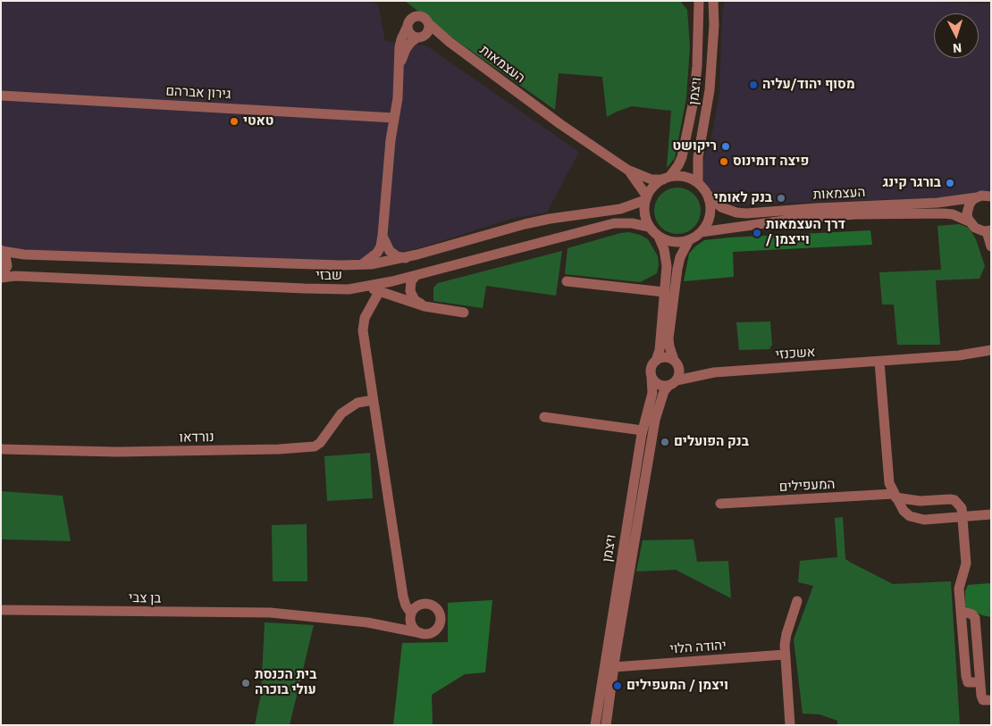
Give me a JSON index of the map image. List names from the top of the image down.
{
  "streets": {
    "street": [
      "העצמאות",
      "ויצמן",
      "גירון אברהם",
      "שבזי",
      "אשכנזי",
      "נורדאו",
      "המעפילים",
      "בן צבי",
      "יהודה הלוי"
    ]
  },
  "crossings": [
    ["העצמאות", "ויצמן"],
    ["העצמאות", "שבזי"],
    ["ויצמן", "שבזי"],
    ["ויצמן", "אשכנזי"],
    ["ויצמן", "יהודה הלוי"],
    ["גירון אברהם", "שבזי"]
  ],
  "places": [
    "מסוף יהוד/עליה",
    "טאטי",
    "ריקושט",
    "פיצה דומינוס",
    "בורגר קינג",
    "בנק לאומי",
    "דרך העצמאות / וייצמן",
    "בנק הפועלים",
    "בית הכנסת עולי בוכרה",
    "ויצמן / המעפילים"
  ],
  "north": "bottom"
}
